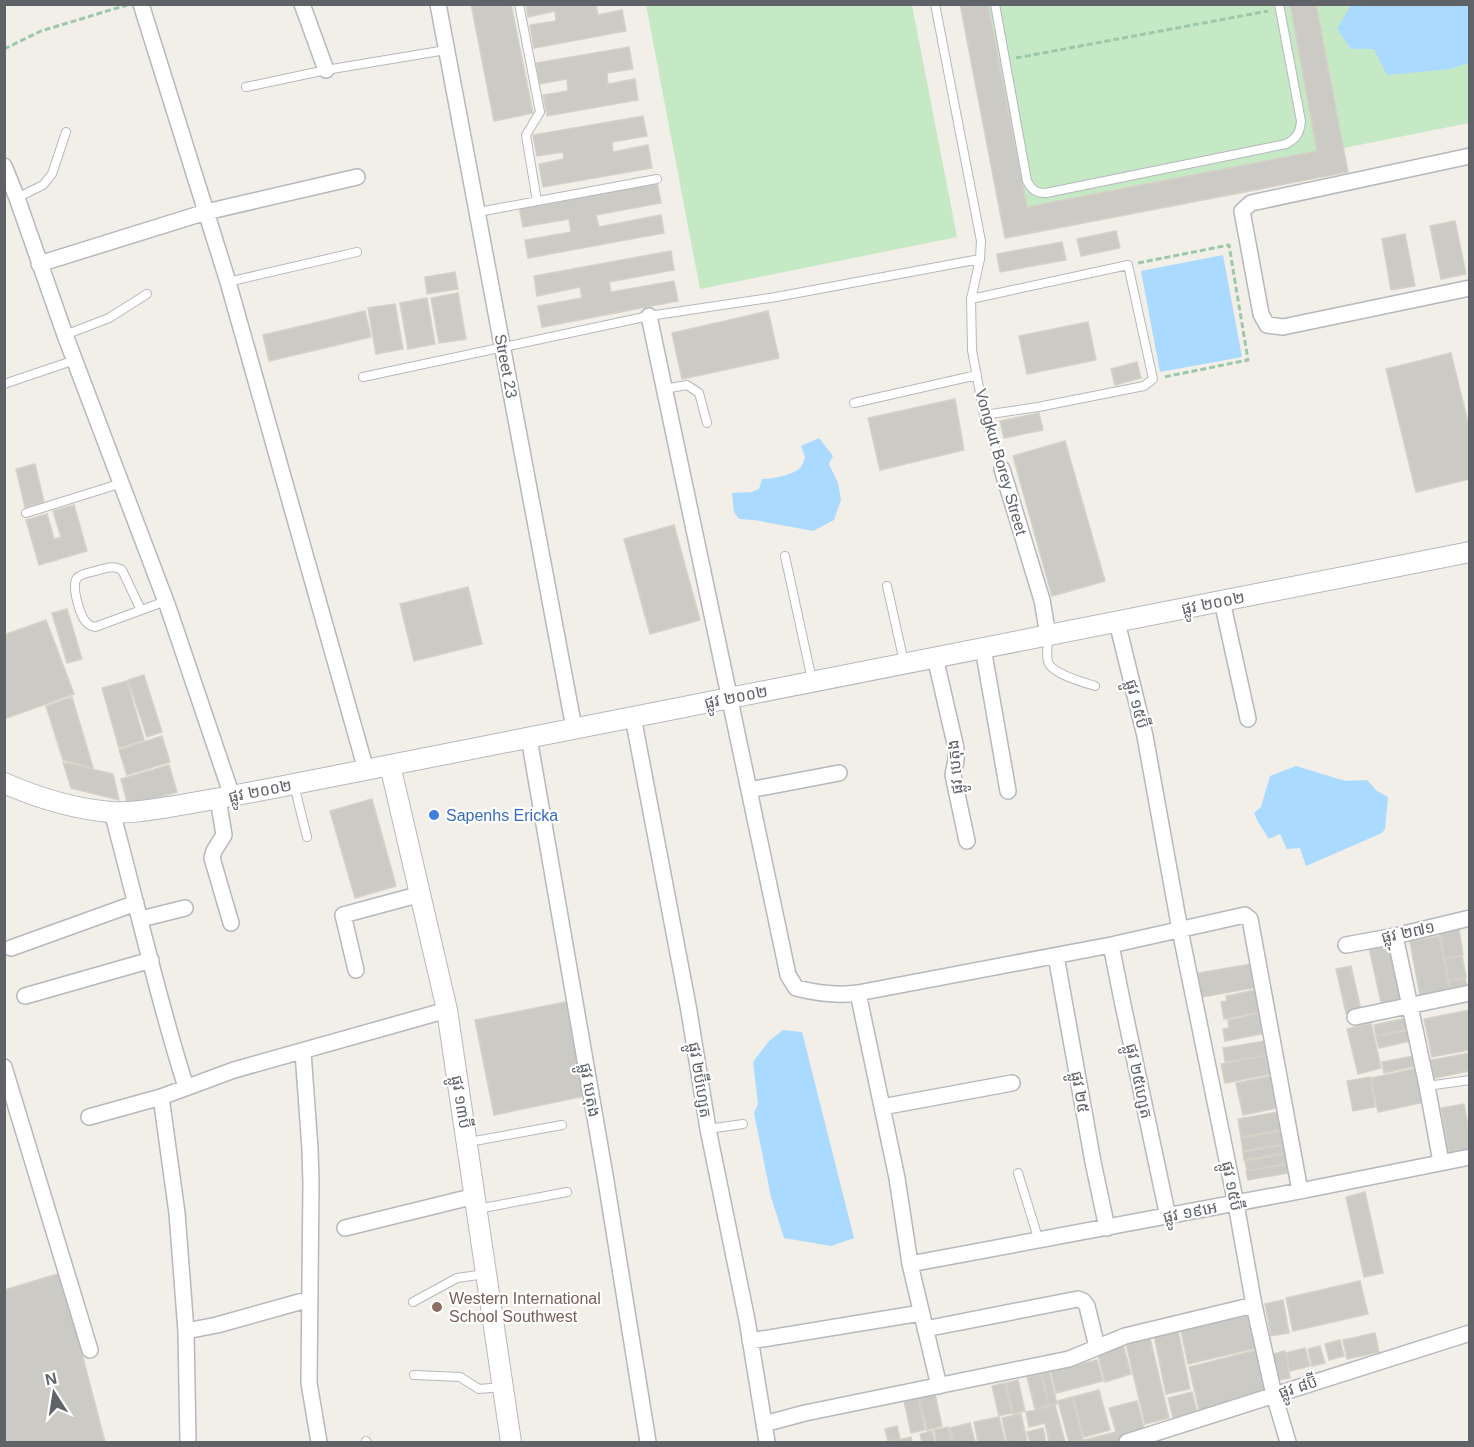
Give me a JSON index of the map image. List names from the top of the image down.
{
  "streets": {
    "street": [
      "Street 23",
      "Vongkut Borey Street",
      "ផ្លូវ ២០០២",
      "ផ្លូវ ១៥ប៊ី",
      "ផ្លូវ បេតុង",
      "ផ្លុវ ២៧១",
      "ផ្លូវ ២ប៊ីហ្សេត",
      "ផ្លូវ ២៥ហ្សេត",
      "ផ្លូវ ២៥",
      "ផ្លូវ ១៣ប៊ី",
      "ផ្លូវ ១៩អេ",
      "ផ្លូវ ៨ប៊ី"
    ]
  },
  "crossings": [
    ["Street 23", "ផ្លូវ ២០០២"],
    ["Vongkut Borey Street", "ផ្លូវ ២០០២"],
    ["ផ្លូវ ២០០២", "ផ្លូវ ១៥ប៊ី"],
    ["ផ្លូវ ២០០២", "ផ្លូវ បេតុង"],
    ["ផ្លូវ ២០០២", "ផ្លូវ ២ប៊ីហ្សេត"],
    ["ផ្លូវ ២០០២", "ផ្លូវ ១៣ប៊ី"],
    ["ផ្លូវ ១៥ប៊ី", "ផ្លូវ ១៩អេ"],
    ["ផ្លូវ ១៥ប៊ី", "ផ្លូវ ៨ប៊ី"],
    ["ផ្លូវ ២៥ហ្សេត", "ផ្លូវ ១៩អេ"],
    ["ផ្លូវ ២៥", "ផ្លូវ ១៩អេ"]
  ],
  "places": ["Sapenhs Ericka", "Western International School Southwest"],
  "north": "top"
}
